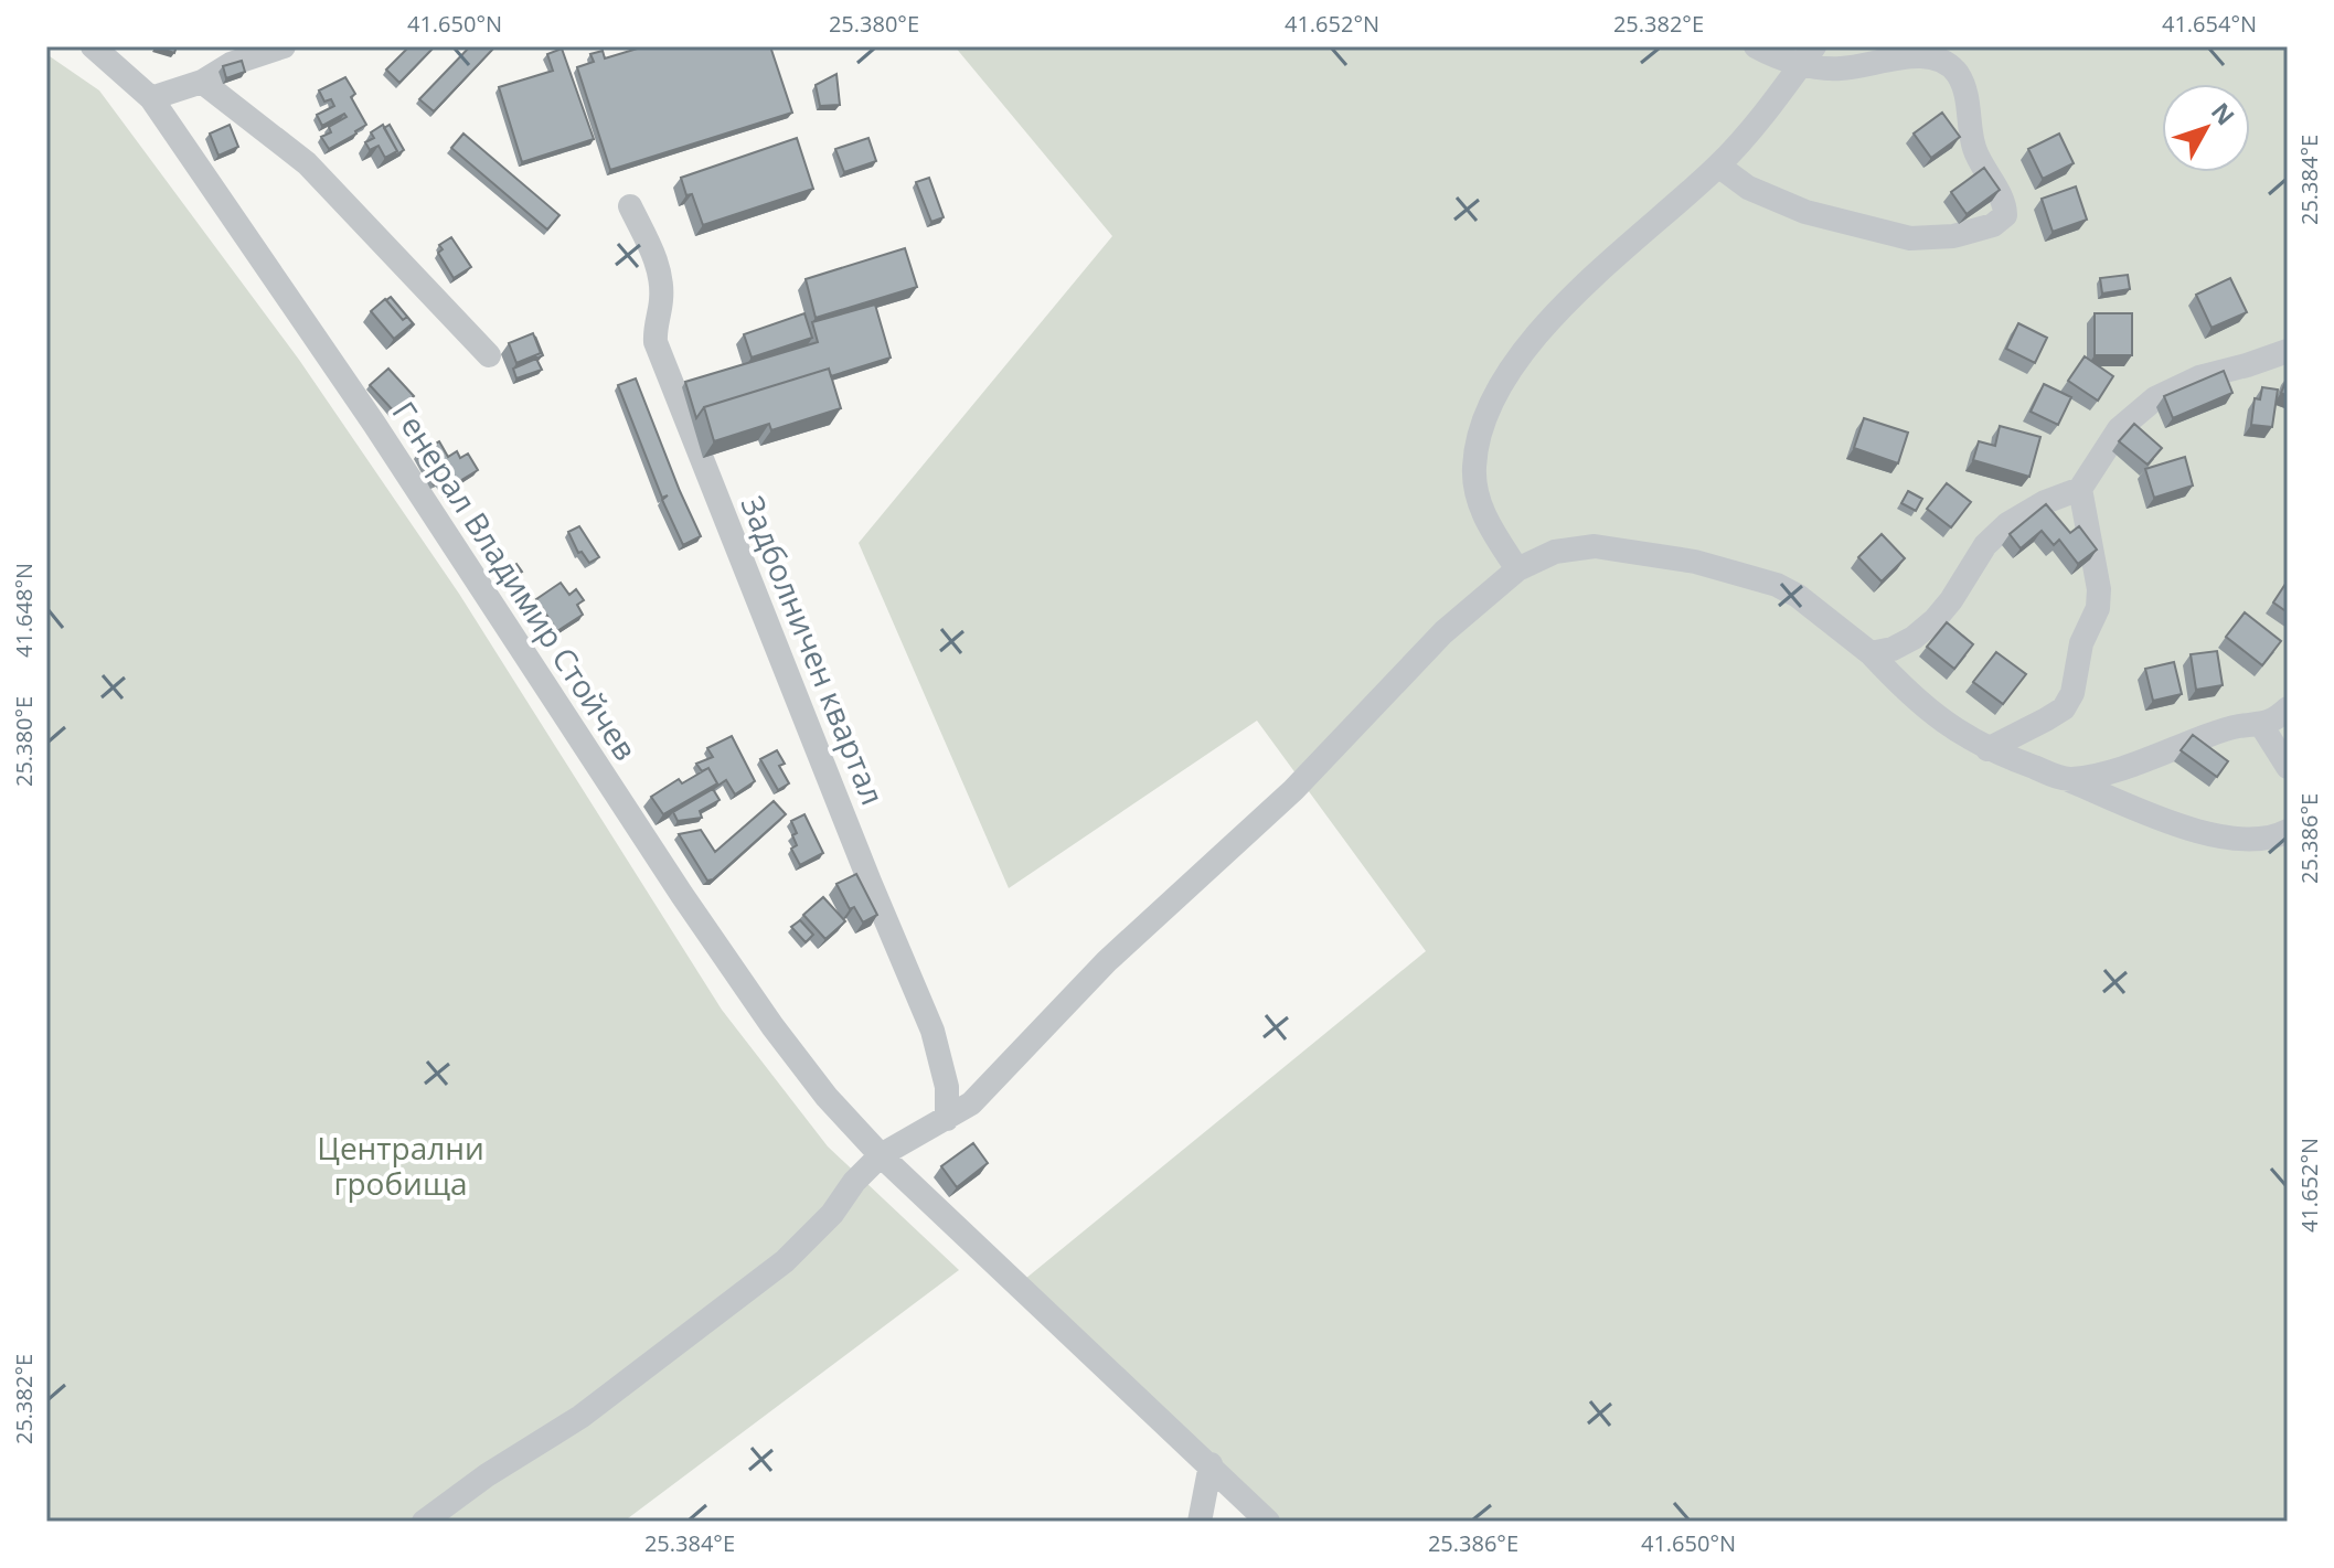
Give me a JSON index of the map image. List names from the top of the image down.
{
  "streets": {
    "street": ["Генерал Владимир Стойчев", "Задболничен квартал"]
  },
  "parks": ["Централни гробища"],
  "north": "top right",
  "coordinates": [
    "41.650°N",
    "25.380°E",
    "41.652°N",
    "25.382°E",
    "41.654°N",
    "25.384°E",
    "41.648°N",
    "25.386°E"
  ]
}
